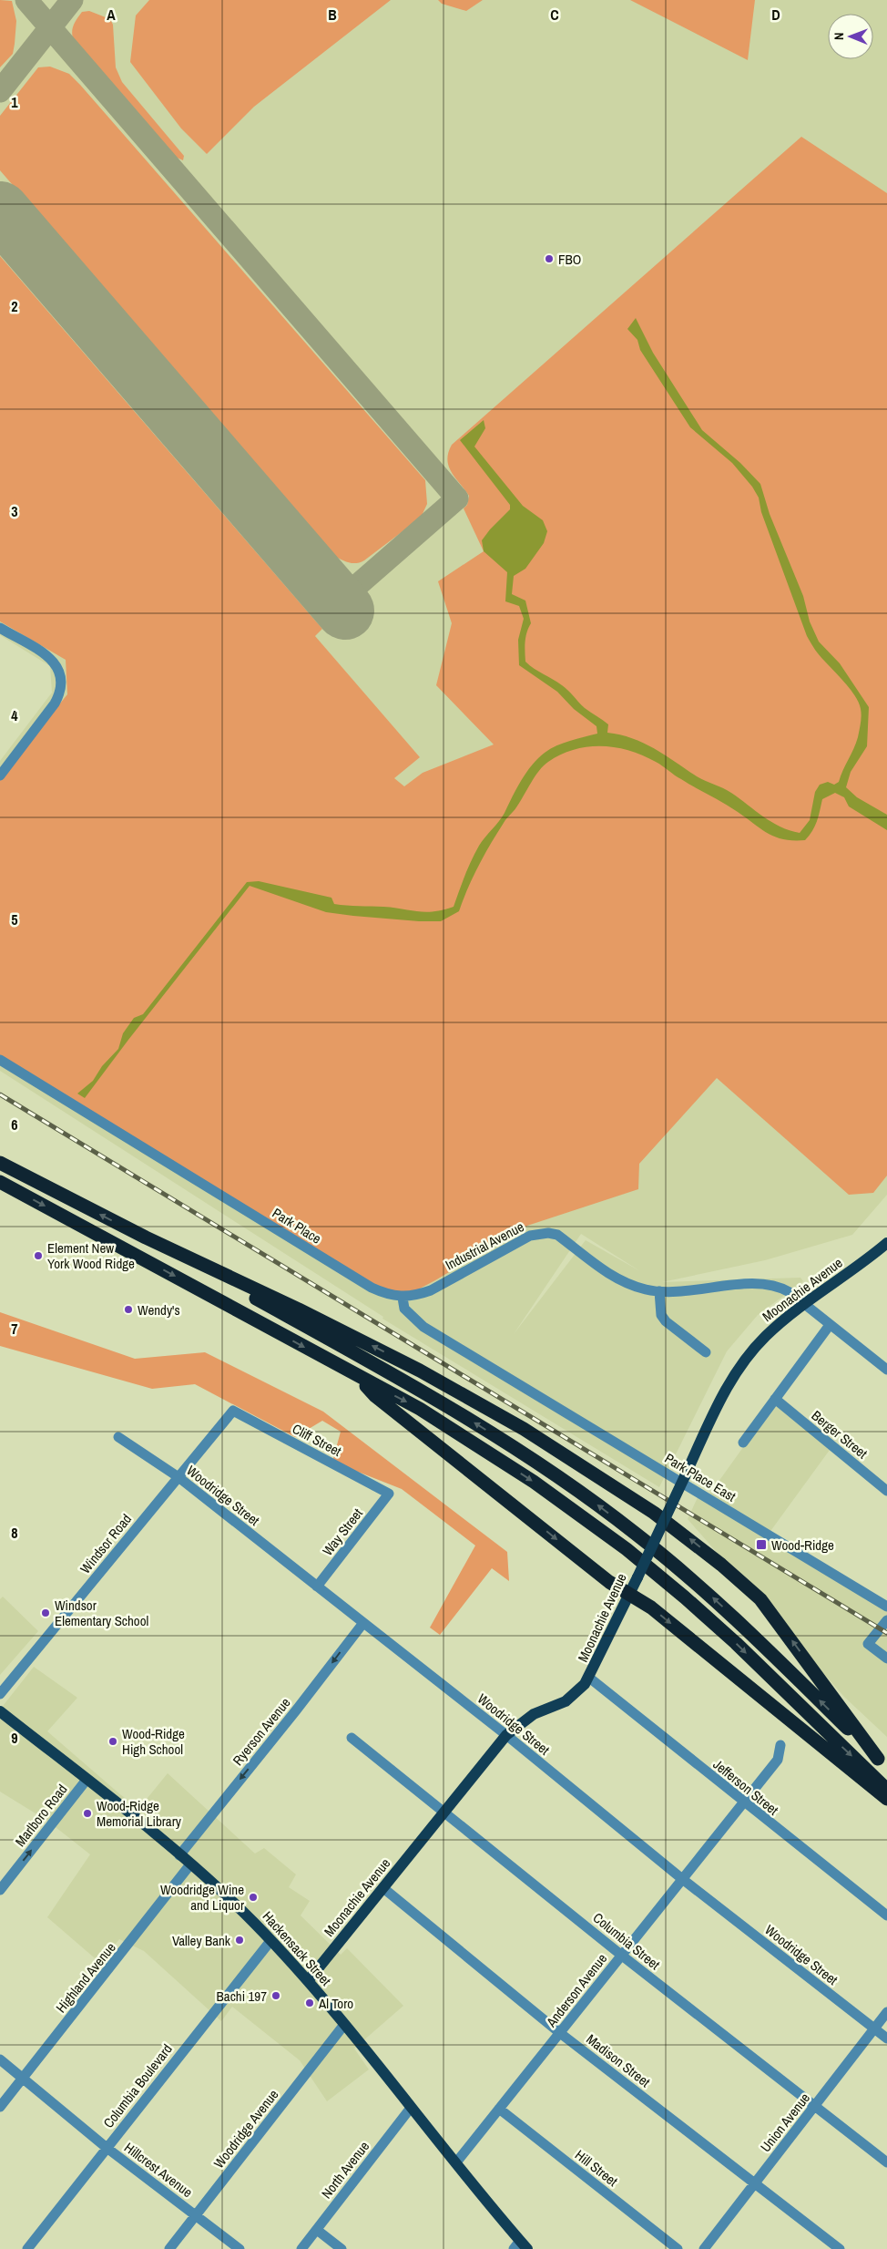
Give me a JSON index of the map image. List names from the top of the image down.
{
  "streets": {
    "main road": ["Moonachie Avenue", "Hackensack Street"],
    "street": [
      "Park Place",
      "Industrial Avenue",
      "Berger Street",
      "Cliff Street",
      "Park Place East",
      "Woodridge Street",
      "Way Street",
      "Windsor Road",
      "Ryerson Avenue",
      "Jefferson Street",
      "Marlboro Road",
      "Columbia Street",
      "Highland Avenue",
      "Anderson Avenue",
      "Madison Street",
      "Columbia Boulevard",
      "Union Avenue",
      "Woodridge Avenue",
      "Hill Street",
      "Hillcrest Avenue",
      "North Avenue"
    ]
  },
  "crossings": [
    ["Park Place", "Industrial Avenue"],
    ["Park Place", "Park Place East"],
    ["Industrial Avenue", "Moonachie Avenue"],
    ["Industrial Avenue", "Park Place East"],
    ["Moonachie Avenue", "Woodridge Street"],
    ["Moonachie Avenue", "Jefferson Street"],
    ["Moonachie Avenue", "Columbia Street"],
    ["Moonachie Avenue", "Hackensack Street"],
    ["Moonachie Avenue", "Madison Street"],
    ["Cliff Street", "Way Street"],
    ["Cliff Street", "Windsor Road"],
    ["Woodridge Street", "Way Street"],
    ["Woodridge Street", "Windsor Road"],
    ["Woodridge Street", "Ryerson Avenue"],
    ["Woodridge Street", "Anderson Avenue"],
    ["Woodridge Street", "Union Avenue"],
    ["Ryerson Avenue", "Hackensack Street"],
    ["Jefferson Street", "Anderson Avenue"],
    ["Marlboro Road", "Hackensack Street"],
    ["Columbia Street", "Anderson Avenue"],
    ["Columbia Street", "Union Avenue"],
    ["Hackensack Street", "Highland Avenue"],
    ["Hackensack Street", "Anderson Avenue"],
    ["Hackensack Street", "Columbia Boulevard"],
    ["Hackensack Street", "Woodridge Avenue"],
    ["Hackensack Street", "North Avenue"],
    ["Highland Avenue", "Hillcrest Avenue"],
    ["Anderson Avenue", "Madison Street"],
    ["Anderson Avenue", "Hill Street"],
    ["Madison Street", "Union Avenue"],
    ["Columbia Boulevard", "Hillcrest Avenue"],
    ["Woodridge Avenue", "Hillcrest Avenue"]
  ],
  "one_way": ["Ryerson Avenue", "Marlboro Road"],
  "places": {
    "other": [
      "FBO",
      "Element New York Wood Ridge",
      "Wendy's",
      "Windsor Elementary School",
      "Wood-Ridge High School",
      "Wood-Ridge Memorial Library",
      "Woodridge Wine and Liquor",
      "Valley Bank",
      "Bachi 197",
      "Al Toro"
    ],
    "transit": ["Wood-Ridge"]
  },
  "north": "left",
  "grid": {
    "columns": [
      "A",
      "B",
      "C",
      "D"
    ],
    "rows": [
      "1",
      "2",
      "3",
      "4",
      "5",
      "6",
      "7",
      "8",
      "9"
    ]
  }
}
